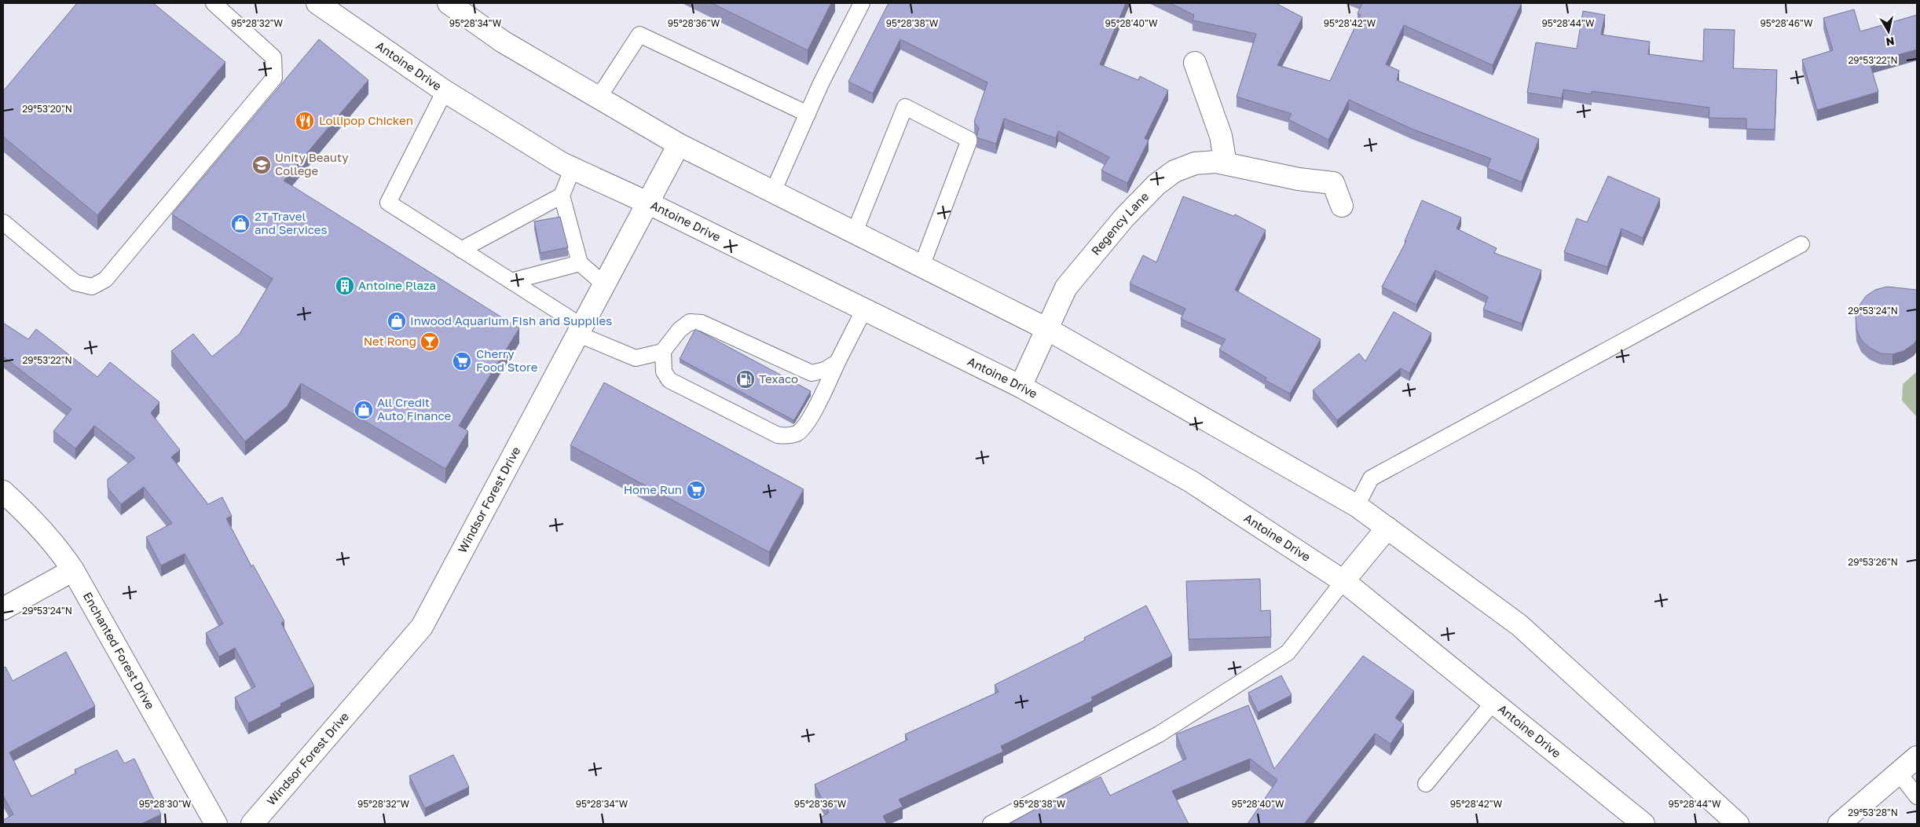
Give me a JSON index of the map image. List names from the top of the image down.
{
  "streets": {
    "main road": [
      "Antoine Drive",
      "Regency Lane",
      "Windsor Forest Drive",
      "Enchanted Forest Drive"
    ]
  },
  "crossings": [
    ["Antoine Drive", "Regency Lane"],
    ["Antoine Drive", "Windsor Forest Drive"]
  ],
  "places": {
    "restaurant": ["Lollipop Chicken"],
    "school or university": ["Unity Beauty College"],
    "shop": ["2T Travel and Services", "Inwood Aquarium FIsh and Supplies", "All Credit Auto Finance"],
    "building": ["Antoine Plaza"],
    "bar": ["Net Rong"],
    "supermarket": ["Cherry Food Store", "Home Run"],
    "fuel station": ["Texaco"]
  },
  "north": "bottom",
  "coordinates": [
    "95°28'32\"W",
    "95°28'34\"W",
    "95°28'36\"W",
    "95°28'38\"W",
    "95°28'40\"W",
    "95°28'42\"W",
    "95°28'44\"W",
    "95°28'46\"W",
    "29°53'22\"N",
    "29°53'20\"N",
    "29°53'24\"N",
    "29°53'26\"N",
    "95°28'30\"W",
    "29°53'28\"N"
  ]
}
